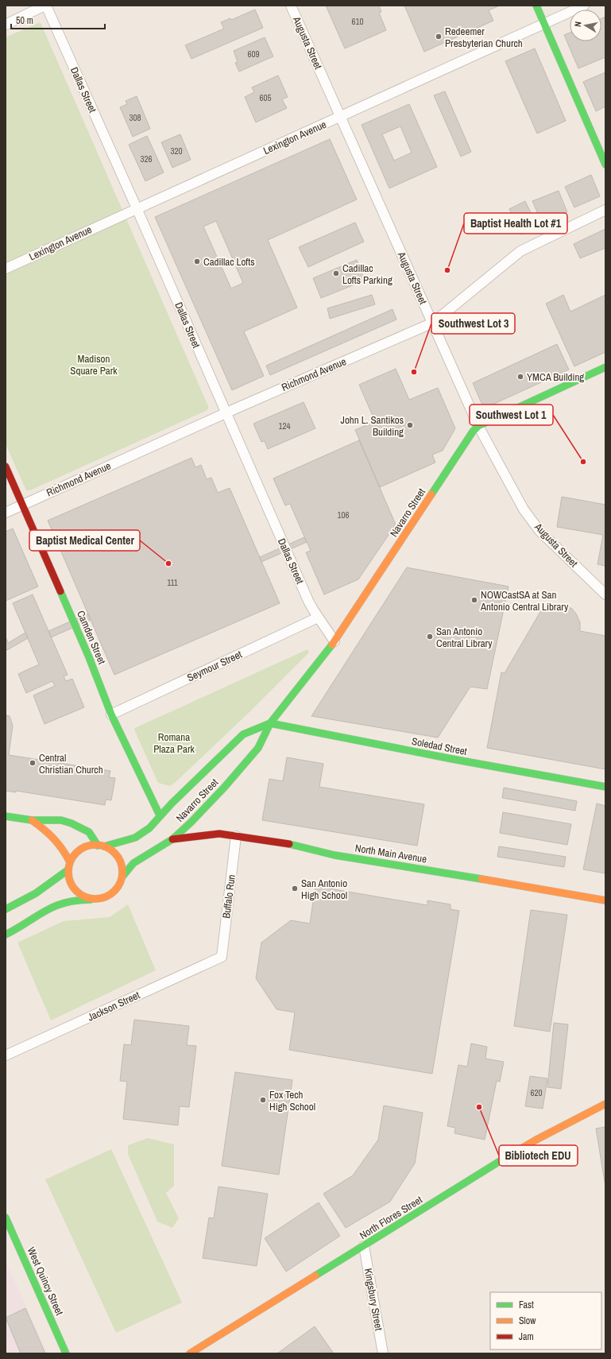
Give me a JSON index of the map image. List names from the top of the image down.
{
  "streets": {
    "main road": [
      "Navarro Street",
      "Camden Street",
      "Soledad Street",
      "North Main Avenue",
      "North Flores Street",
      "West Quincy Street"
    ],
    "street": [
      "Augusta Street",
      "Dallas Street",
      "Lexington Avenue",
      "Richmond Avenue",
      "Seymour Street",
      "Buffalo Run",
      "Jackson Street",
      "Kingsbury Street"
    ]
  },
  "crossings": [
    ["Augusta Street", "Lexington Avenue"],
    ["Augusta Street", "Richmond Avenue"],
    ["Augusta Street", "Navarro Street"],
    ["Dallas Street", "Lexington Avenue"],
    ["Dallas Street", "Richmond Avenue"],
    ["Dallas Street", "Navarro Street"],
    ["Dallas Street", "Seymour Street"],
    ["Richmond Avenue", "Camden Street"],
    ["Navarro Street", "Camden Street"],
    ["Navarro Street", "Soledad Street"],
    ["Navarro Street", "North Main Avenue"],
    ["Camden Street", "Seymour Street"],
    ["North Main Avenue", "Buffalo Run"],
    ["Buffalo Run", "Jackson Street"],
    ["North Flores Street", "Kingsbury Street"]
  ],
  "parks": ["Madison Square Park", "Romana Plaza Park"],
  "places": [
    "Redeemer Presbyterian Church",
    "Cadillac Lofts",
    "Baptist Health Lot #1",
    "Cadillac Lofts Parking",
    "Southwest Lot 3",
    "YMCA Building",
    "John L. Santikos Building",
    "Southwest Lot 1",
    "Baptist Medical Center",
    "NOWCastSA at San Antonio Central Library",
    "San Antonio Central Library",
    "Central Christian Church",
    "San Antonio High School",
    "Fox Tech High School",
    "Bibliotech EDU"
  ],
  "house_numbers": [
    "610",
    "609",
    "605",
    "308",
    "320",
    "326",
    "124",
    "106",
    "111",
    "620"
  ],
  "legend": ["Fast", "Slow", "Jam"],
  "scale_bar": "50 m",
  "north": "left"
}
